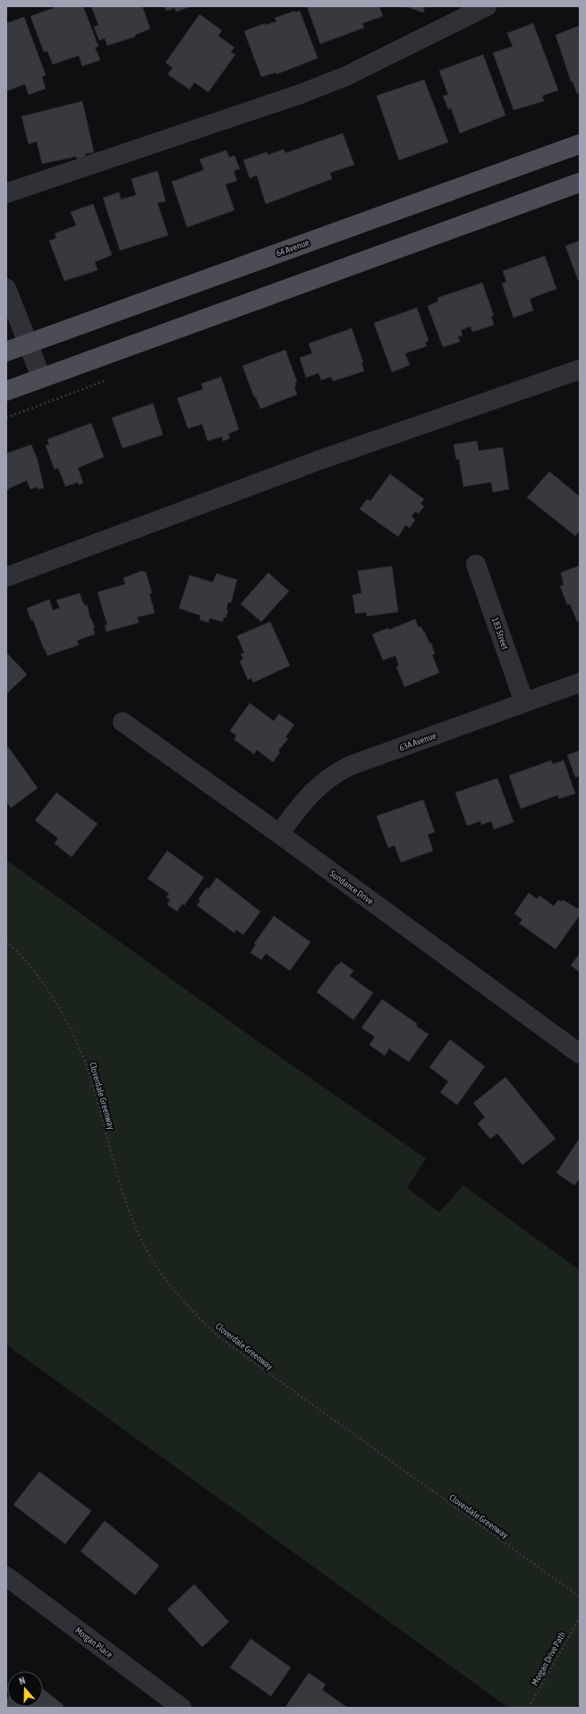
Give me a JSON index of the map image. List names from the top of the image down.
{
  "streets": {
    "main road": ["64 Avenue"],
    "street": [
      "183 Street",
      "63A Avenue",
      "Sundance Drive",
      "Morgan Place"
    ],
    "path": ["Cloverdale Greenway", "Morgan Drive Path"]
  },
  "crossings": [
    ["183 Street", "63A Avenue"],
    ["63A Avenue", "Sundance Drive"]
  ],
  "north": "top"
}
